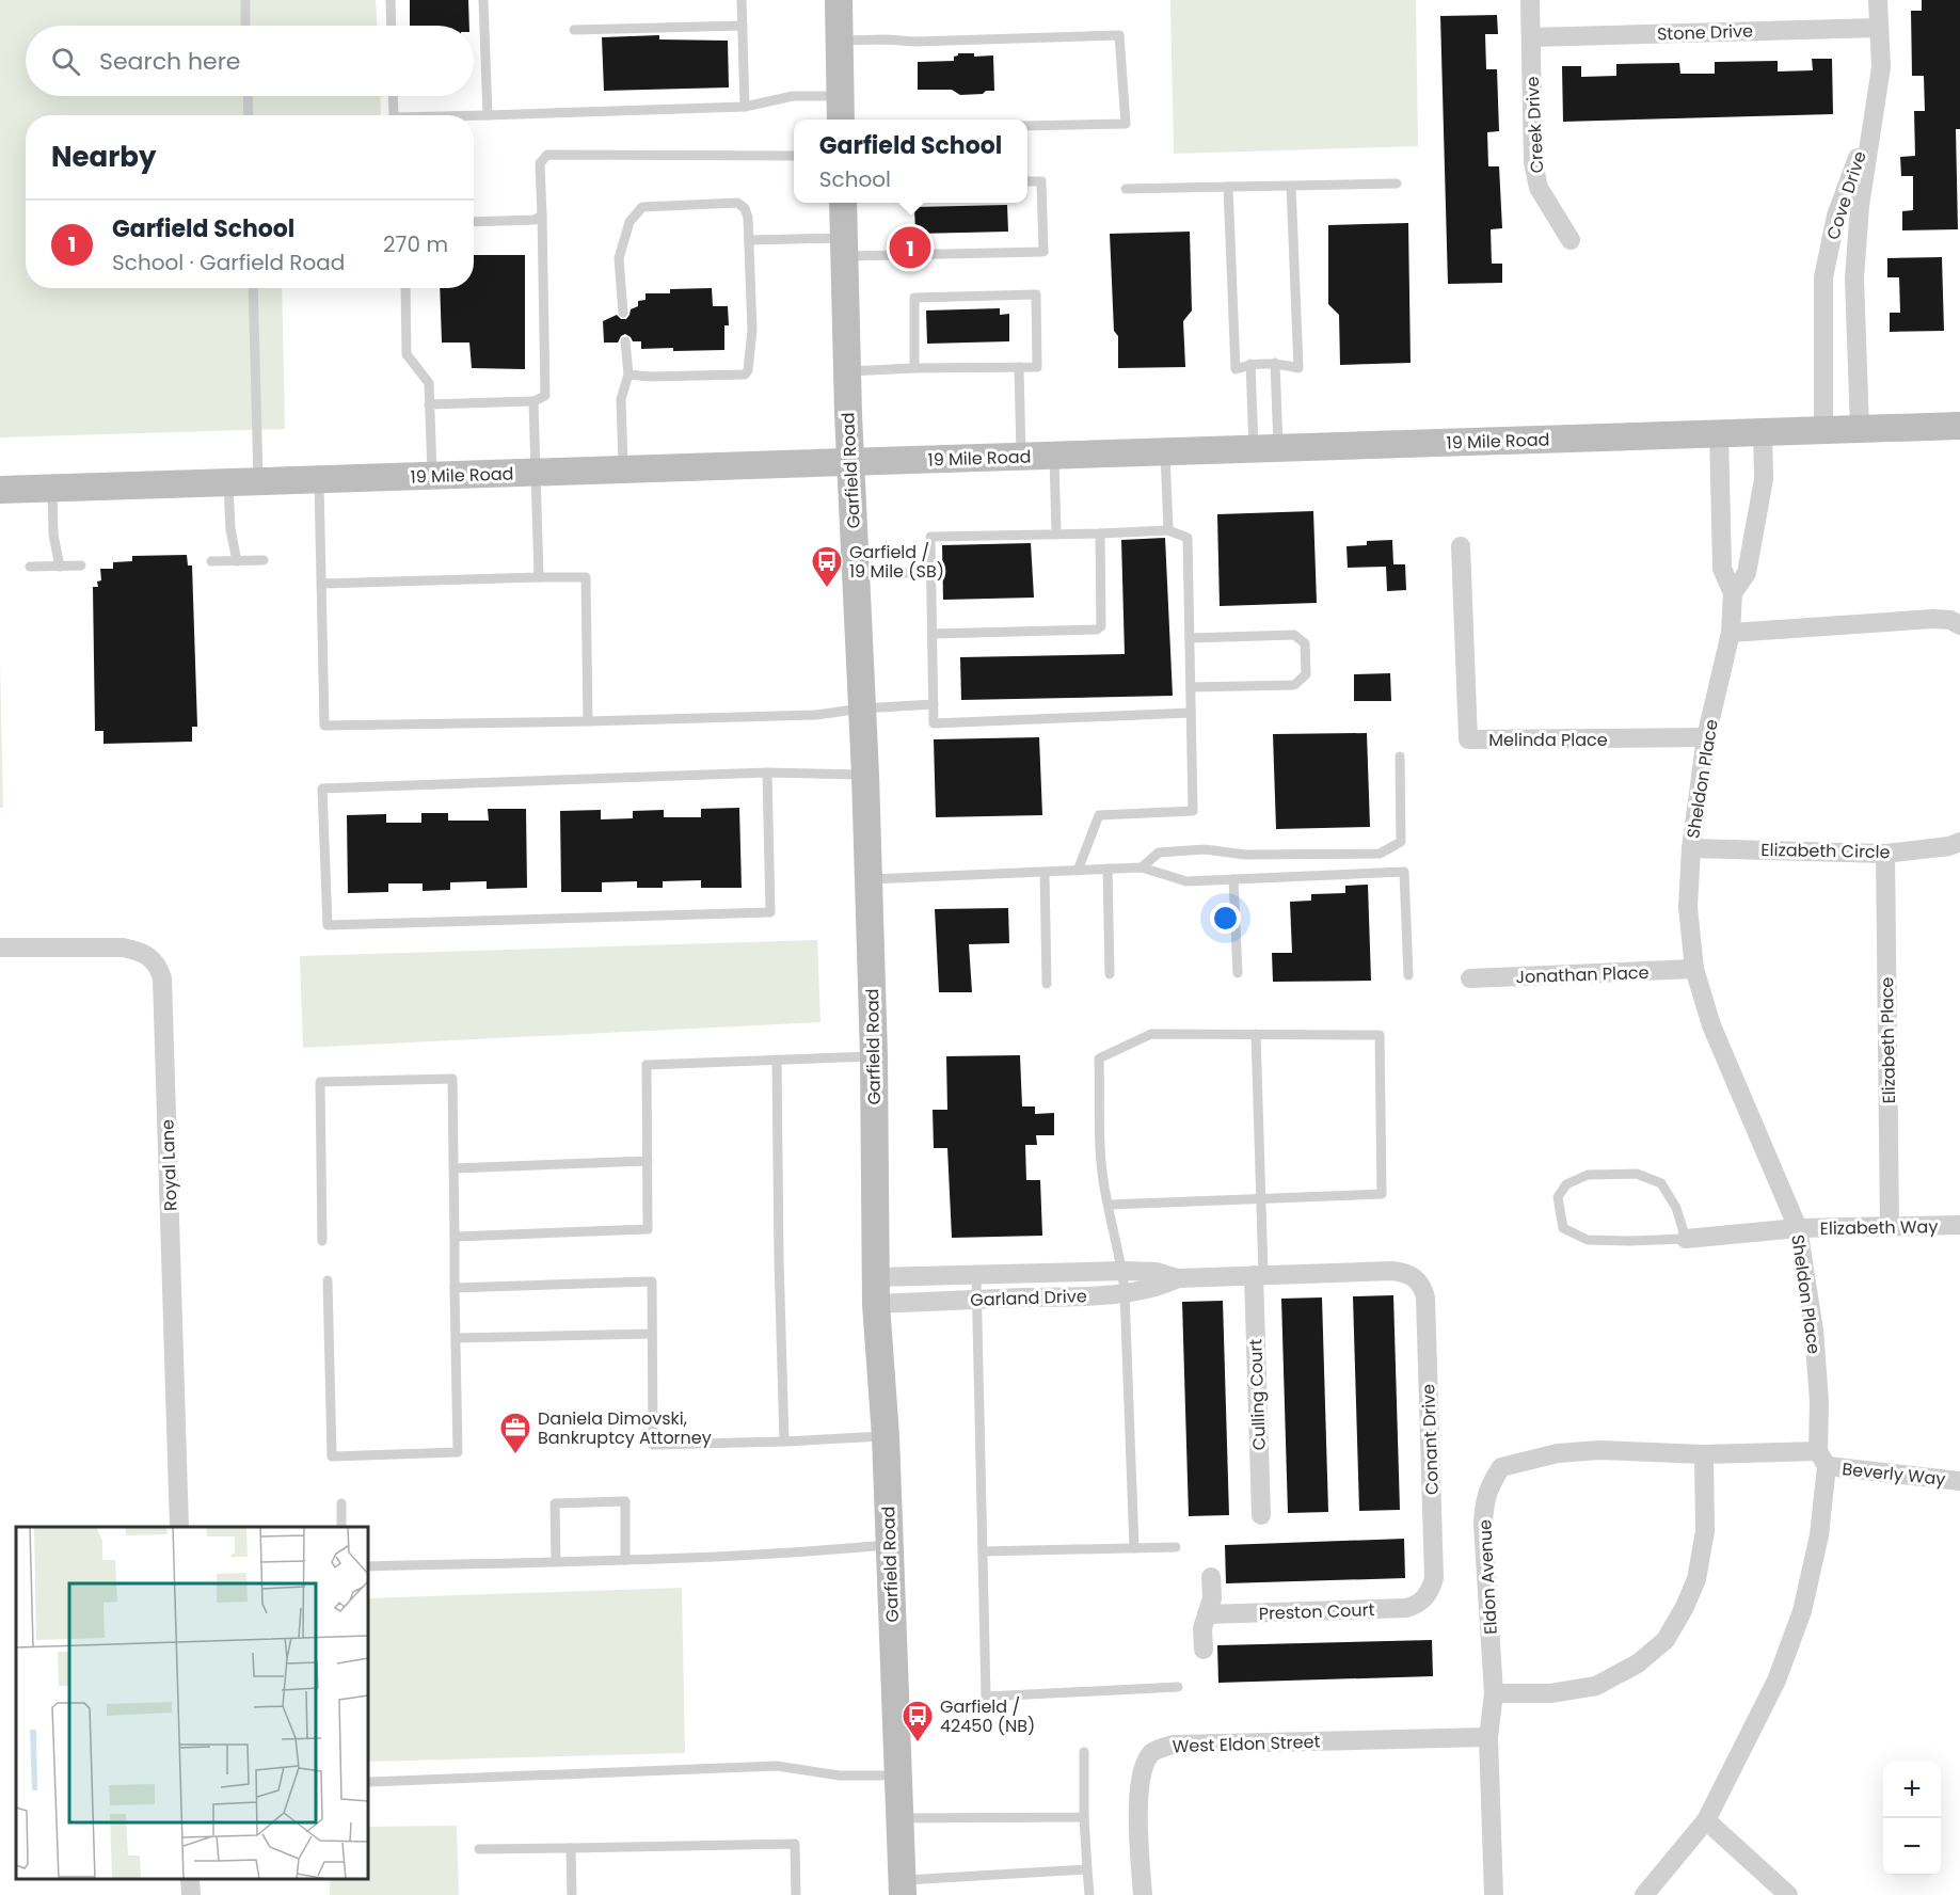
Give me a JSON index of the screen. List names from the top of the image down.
{
  "streets": {
    "street": [
      "Stone Drive",
      "Creek Drive",
      "Cove Drive",
      "19 Mile Road",
      "Garfield Road",
      "Melinda Place",
      "Sheldon Place",
      "Elizabeth Circle",
      "Jonathan Place",
      "Elizabeth Place",
      "Royal Lane",
      "Elizabeth Way",
      "Garland Drive",
      "Culling Court",
      "Conant Drive",
      "Beverly Way",
      "Eldon Avenue",
      "Preston Court",
      "West Eldon Street"
    ]
  },
  "crossings": [
    ["Stone Drive", "Creek Drive"],
    ["Stone Drive", "Cove Drive"],
    ["Cove Drive", "19 Mile Road"],
    ["19 Mile Road", "Garfield Road"],
    ["19 Mile Road", "Sheldon Place"],
    ["Garfield Road", "Garland Drive"],
    ["Melinda Place", "Sheldon Place"],
    ["Sheldon Place", "Elizabeth Circle"],
    ["Sheldon Place", "Jonathan Place"],
    ["Sheldon Place", "Elizabeth Way"],
    ["Sheldon Place", "Beverly Way"],
    ["Sheldon Place", "Eldon Avenue"],
    ["Elizabeth Circle", "Elizabeth Place"],
    ["Elizabeth Place", "Elizabeth Way"],
    ["Garland Drive", "Culling Court"],
    ["Garland Drive", "Conant Drive"],
    ["Conant Drive", "Preston Court"],
    ["Beverly Way", "Eldon Avenue"],
    ["Eldon Avenue", "West Eldon Street"]
  ],
  "places": {
    "bus stop": ["Garfield / 19 Mile (SB)", "Garfield / 42450 (NB)"],
    "office": ["Daniela Dimovski, Bankruptcy Attorney"]
  },
  "page": {
    "search": "Search here",
    "heading": "Nearby",
    "popup": ["Garfield School", "School"],
    "list": [
      {
        "mark": "1",
        "name": "Garfield School",
        "note": "School · Garfield Road",
        "value": "270 m"
      }
    ],
    "pins": "1",
    "map_buttons": ["+", "−"]
  }
}
